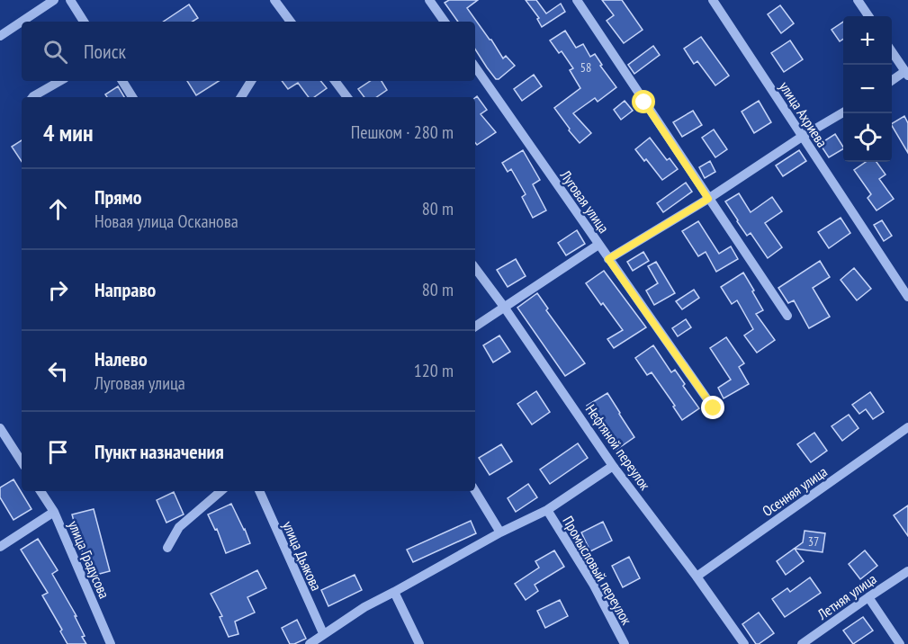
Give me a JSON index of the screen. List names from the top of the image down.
{
  "streets": {
    "street": [
      "улица Ахриева",
      "Луговая улица",
      "Нефтяной переулок",
      "Осенняя улица",
      "улица Дьякова",
      "улица Градусова",
      "Промысловый переулок",
      "Летняя улица"
    ]
  },
  "crossings": [
    ["Нефтяной переулок", "Осенняя улица"]
  ],
  "house_numbers": ["58", "37"],
  "page": {
    "map_buttons": ["+", "−"],
    "search": "Поиск",
    "heading": ["4 мин", "Пешком · 280 m"],
    "list": [
      ["Прямо", "Новая улица Осканова", "80 m"],
      ["Направо", "80 m"],
      ["Налево", "Луговая улица", "120 m"],
      "Пункт назначения"
    ]
  }
}
